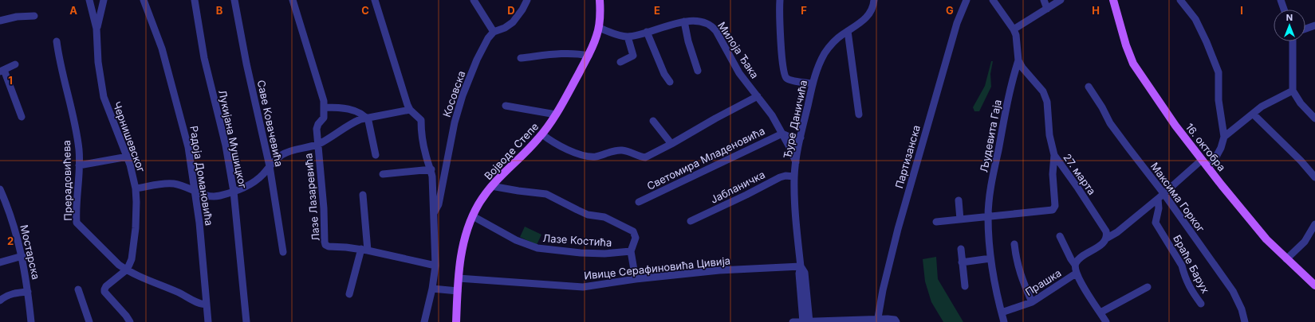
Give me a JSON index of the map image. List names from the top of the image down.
{
  "streets": {
    "main road": ["16. октобра", "Војводе Степе"],
    "street": [
      "Милоја Ђака",
      "Косовска",
      "Ђуре Даничића",
      "Саве Ковачевића",
      "Људевита Гаја",
      "Чернишевског",
      "Лукијана Мушицког",
      "Партизанска",
      "Светомира Младеновића",
      "27. марта",
      "Радоја Домановића",
      "Прерадовићева",
      "Јабланичка",
      "Лазе Лазаревића",
      "Максима Горког",
      "Лазе Костића",
      "Мостарска",
      "Браће Барух",
      "Ивице Серафиновића Цивија",
      "Прашка"
    ]
  },
  "crossings": [
    ["Милоја Ђака", "Ђуре Даничића"],
    ["Милоја Ђака", "Војводе Степе"],
    ["Милоја Ђака", "Светомира Младеновића"],
    ["Ђуре Даничића", "Јабланичка"],
    ["Ђуре Даничића", "Ивице Серафиновића Цивија"],
    ["Људевита Гаја", "27. марта"],
    ["Људевита Гаја", "Прашка"],
    ["Чернишевског", "Прерадовићева"],
    ["Војводе Степе", "Лазе Костића"],
    ["Војводе Степе", "Ивице Серафиновића Цивија"],
    ["Радоја Домановића", "Прерадовићева"]
  ],
  "north": "top",
  "grid": {
    "columns": [
      "A",
      "B",
      "C",
      "D",
      "E",
      "F",
      "G",
      "H",
      "I"
    ],
    "rows": ["1", "2"]
  }
}
